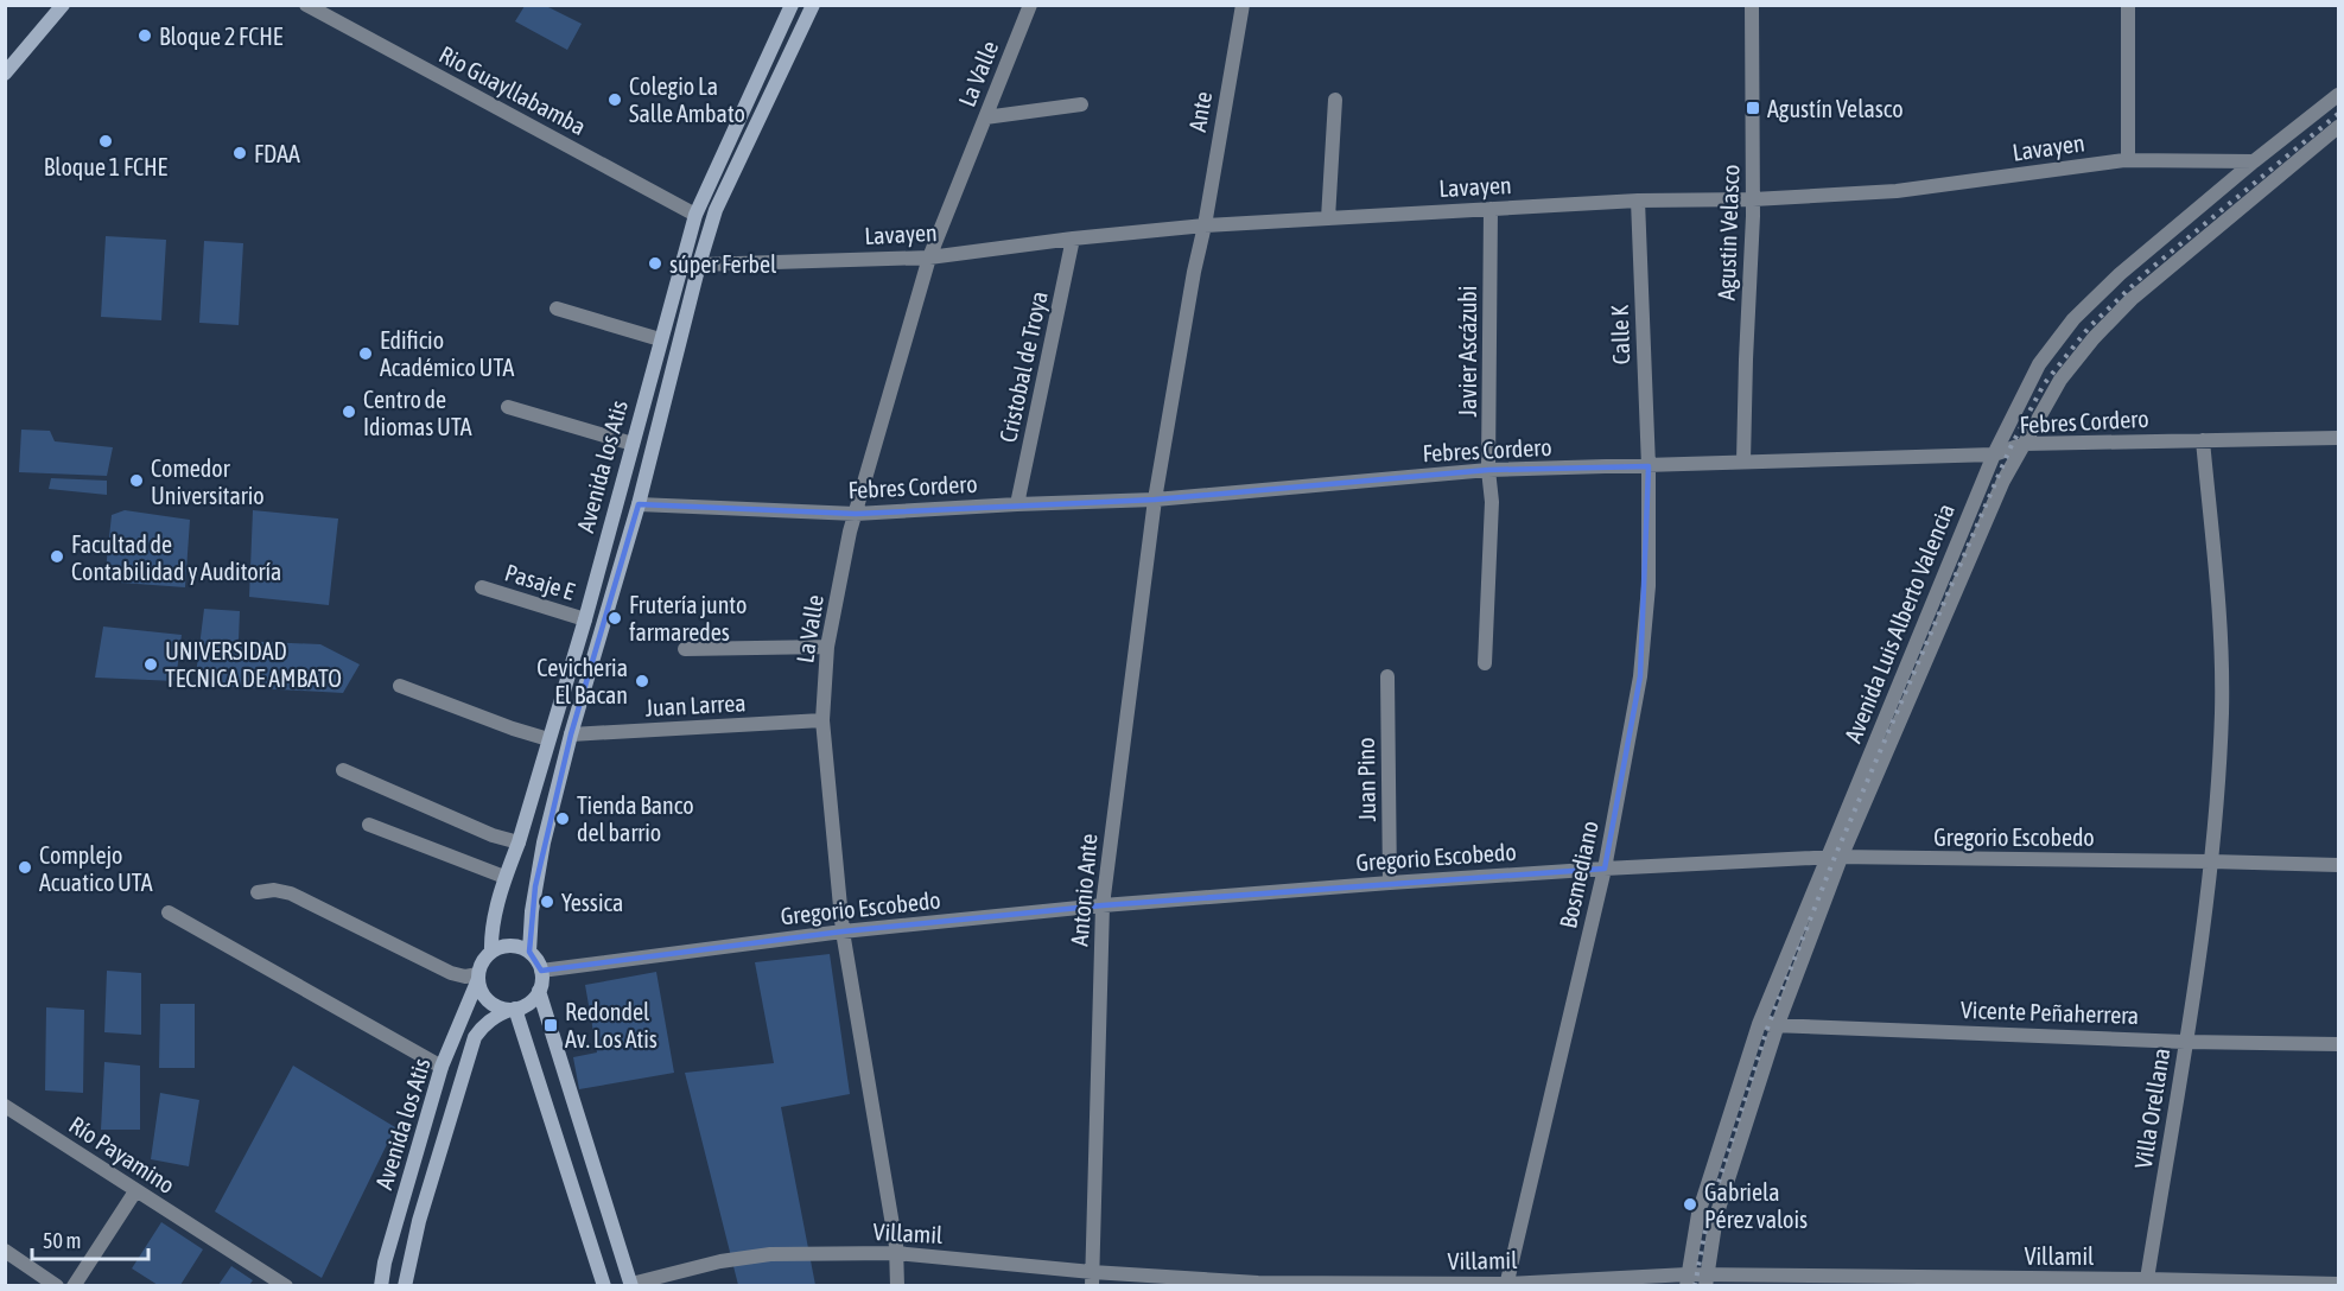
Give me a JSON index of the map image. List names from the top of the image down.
{
  "streets": {
    "main road": ["Avenida los Atis"],
    "street": [
      "La Valle",
      "Rio Guayllabamba",
      "Ante",
      "Lavayen",
      "Agustin Velasco",
      "Calle K",
      "Javier Ascázubi",
      "Cristobal de Troya",
      "Febres Cordero",
      "Pasaje E",
      "Avenida Luis Alberto Valencia",
      "Juan Larrea",
      "Juan Pino",
      "Gregorio Escobedo",
      "Bosmediano",
      "Antonio Ante",
      "Vicente Peñaherrera",
      "Villa Orellana",
      "Río Payamino",
      "Villamil"
    ]
  },
  "crossings": [
    ["La Valle", "Lavayen"],
    ["La Valle", "Febres Cordero"],
    ["La Valle", "Juan Larrea"],
    ["La Valle", "Gregorio Escobedo"],
    ["La Valle", "Villamil"],
    ["Rio Guayllabamba", "Avenida los Atis"],
    ["Ante", "Lavayen"],
    ["Ante", "Febres Cordero"],
    ["Ante", "Antonio Ante"],
    ["Lavayen", "Agustin Velasco"],
    ["Lavayen", "Calle K"],
    ["Lavayen", "Javier Ascázubi"],
    ["Lavayen", "Cristobal de Troya"],
    ["Lavayen", "Avenida los Atis"],
    ["Lavayen", "Avenida Luis Alberto Valencia"],
    ["Agustin Velasco", "Febres Cordero"],
    ["Calle K", "Febres Cordero"],
    ["Calle K", "Bosmediano"],
    ["Javier Ascázubi", "Febres Cordero"],
    ["Cristobal de Troya", "Febres Cordero"],
    ["Febres Cordero", "Avenida los Atis"],
    ["Febres Cordero", "Avenida Luis Alberto Valencia"],
    ["Febres Cordero", "Bosmediano"],
    ["Febres Cordero", "Antonio Ante"],
    ["Febres Cordero", "Villa Orellana"],
    ["Avenida los Atis", "Pasaje E"],
    ["Avenida los Atis", "Juan Larrea"],
    ["Avenida los Atis", "Gregorio Escobedo"],
    ["Avenida Luis Alberto Valencia", "Gregorio Escobedo"],
    ["Avenida Luis Alberto Valencia", "Vicente Peñaherrera"],
    ["Avenida Luis Alberto Valencia", "Villamil"],
    ["Juan Pino", "Gregorio Escobedo"],
    ["Gregorio Escobedo", "Bosmediano"],
    ["Gregorio Escobedo", "Antonio Ante"],
    ["Gregorio Escobedo", "Villa Orellana"],
    ["Bosmediano", "Villamil"],
    ["Antonio Ante", "Villamil"],
    ["Vicente Peñaherrera", "Villa Orellana"],
    ["Villa Orellana", "Villamil"]
  ],
  "places": {
    "other": [
      "Bloque 2 FCHE",
      "Colegio La Salle Ambato",
      "Bloque 1 FCHE",
      "FDAA",
      "súper Ferbel",
      "Edificio Académico UTA",
      "Centro de Idiomas UTA",
      "Comedor Universitario",
      "Facultad de Contabilidad y Auditoría",
      "Frutería junto farmaredes",
      "UNIVERSIDAD TECNICA DE AMBATO",
      "Cevicheria El Bacan",
      "Tienda Banco del barrio",
      "Complejo Acuatico UTA",
      "Yessica",
      "Gabriela Pérez valois"
    ],
    "transit": ["Agustín Velasco", "Redondel Av. Los Atis"]
  },
  "scale_bar": "50 m"
}
